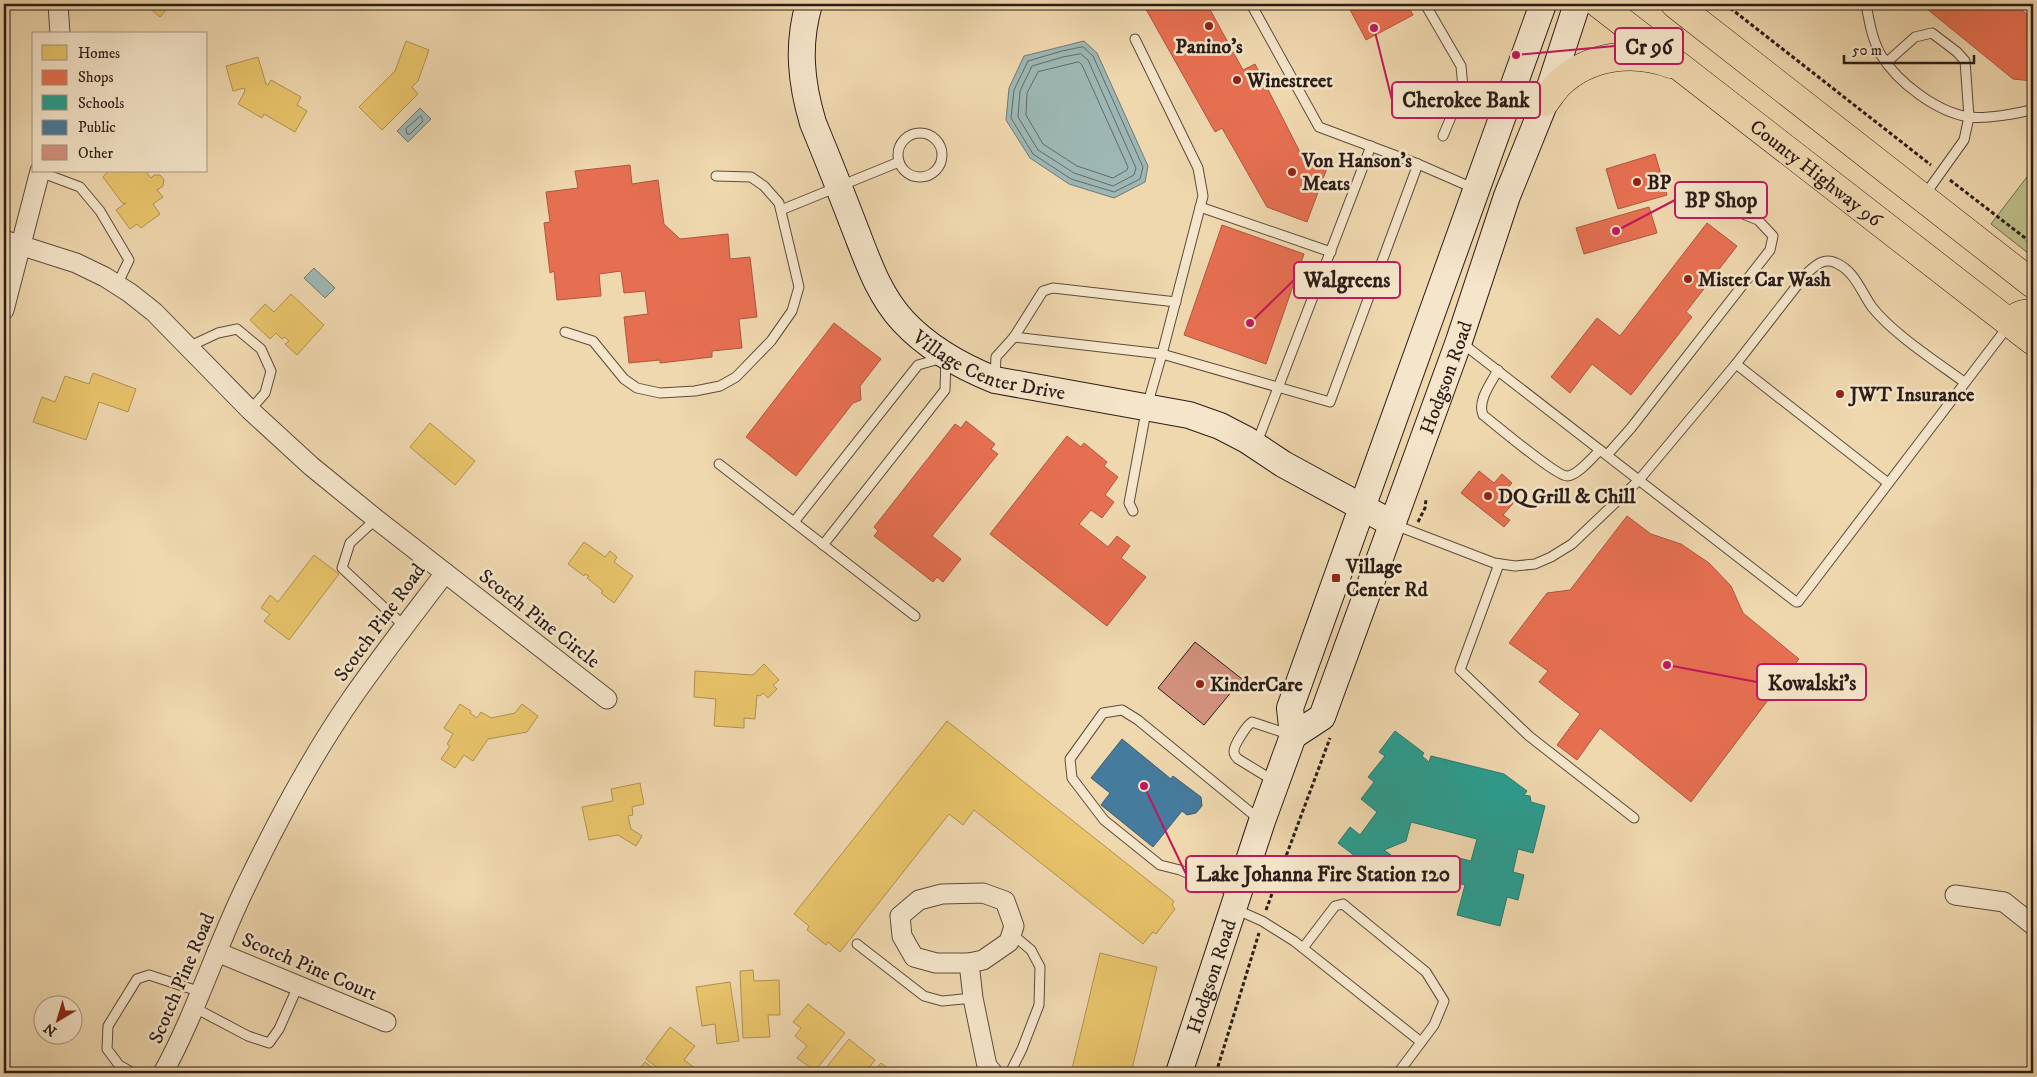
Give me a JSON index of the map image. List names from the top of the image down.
{
  "streets": {
    "main road": ["County Highway 96", "Village Center Drive", "Hodgson Road"],
    "street": ["Scotch Pine Circle", "Scotch Pine Road", "Scotch Pine Court"]
  },
  "crossings": [
    ["Village Center Drive", "Hodgson Road"],
    ["Scotch Pine Circle", "Scotch Pine Road"],
    ["Scotch Pine Road", "Scotch Pine Court"]
  ],
  "places": {
    "other": [
      "Panino's",
      "Cherokee Bank",
      "Cr 96",
      "Winestreet",
      "Von Hanson's Meats",
      "BP",
      "BP Shop",
      "Mister Car Wash",
      "Walgreens",
      "JWT Insurance",
      "DQ Grill & Chill",
      "Kowalski's",
      "KinderCare",
      "Lake Johanna Fire Station 120"
    ],
    "transit": ["Village Center Rd"]
  },
  "legend": [
    "Homes",
    "Shops",
    "Schools",
    "Public",
    "Other"
  ],
  "scale_bar": "50 m",
  "north": "bottom left"
}
